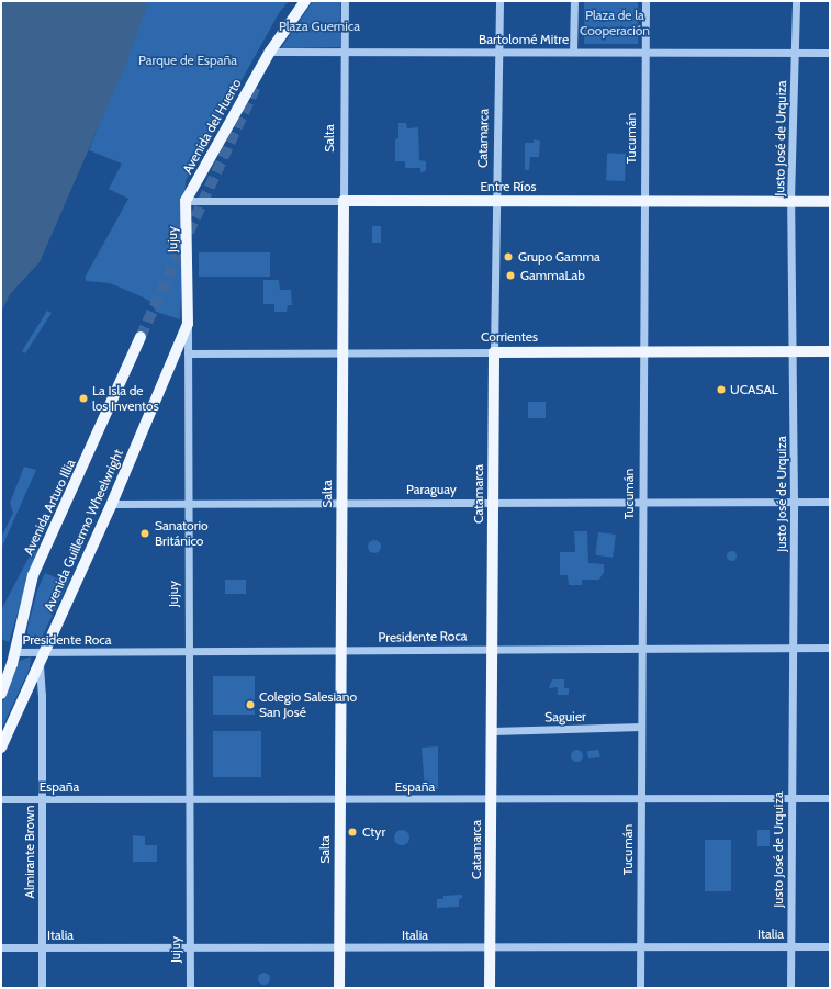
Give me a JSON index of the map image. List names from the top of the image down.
{
  "streets": {
    "main road": [
      "Avenida del Huerto",
      "Salta",
      "Catamarca",
      "Entre Ríos",
      "Jujuy",
      "Corrientes",
      "Avenida Arturo Illia",
      "Avenida Guillermo Wheelwright"
    ],
    "street": [
      "Bartolomé Mitre",
      "Tucumán",
      "Justo José de Urquiza",
      "Paraguay",
      "Presidente Roca",
      "Saguier",
      "España",
      "Almirante Brown",
      "Italia"
    ]
  },
  "crossings": [
    ["Bartolomé Mitre", "Avenida del Huerto"],
    ["Bartolomé Mitre", "Salta"],
    ["Bartolomé Mitre", "Catamarca"],
    ["Bartolomé Mitre", "Tucumán"],
    ["Bartolomé Mitre", "Justo José de Urquiza"],
    ["Avenida del Huerto", "Entre Ríos"],
    ["Avenida del Huerto", "Jujuy"],
    ["Salta", "Entre Ríos"],
    ["Salta", "Corrientes"],
    ["Salta", "Paraguay"],
    ["Salta", "Presidente Roca"],
    ["Salta", "España"],
    ["Salta", "Italia"],
    ["Catamarca", "Entre Ríos"],
    ["Catamarca", "Corrientes"],
    ["Catamarca", "Paraguay"],
    ["Catamarca", "Presidente Roca"],
    ["Catamarca", "Saguier"],
    ["Catamarca", "España"],
    ["Catamarca", "Italia"],
    ["Tucumán", "Entre Ríos"],
    ["Tucumán", "Corrientes"],
    ["Tucumán", "Paraguay"],
    ["Tucumán", "Presidente Roca"],
    ["Tucumán", "Saguier"],
    ["Tucumán", "España"],
    ["Tucumán", "Italia"],
    ["Justo José de Urquiza", "Entre Ríos"],
    ["Justo José de Urquiza", "Corrientes"],
    ["Justo José de Urquiza", "Paraguay"],
    ["Justo José de Urquiza", "Presidente Roca"],
    ["Justo José de Urquiza", "España"],
    ["Justo José de Urquiza", "Italia"],
    ["Entre Ríos", "Jujuy"],
    ["Jujuy", "Corrientes"],
    ["Jujuy", "Paraguay"],
    ["Jujuy", "Avenida Guillermo Wheelwright"],
    ["Jujuy", "Presidente Roca"],
    ["Jujuy", "España"],
    ["Jujuy", "Italia"],
    ["Paraguay", "Avenida Guillermo Wheelwright"],
    ["Avenida Arturo Illia", "Presidente Roca"],
    ["Avenida Guillermo Wheelwright", "Presidente Roca"],
    ["Avenida Guillermo Wheelwright", "Almirante Brown"],
    ["España", "Almirante Brown"],
    ["Almirante Brown", "Italia"]
  ],
  "parks": ["Plaza de la Cooperación", "Plaza Guernica", "Parque de España"],
  "places": [
    "Grupo Gamma",
    "GammaLab",
    "UCASAL",
    "La Isla de los Inventos",
    "Sanatorio Británico",
    "Colegio Salesiano San José",
    "Ctyr"
  ]
}
